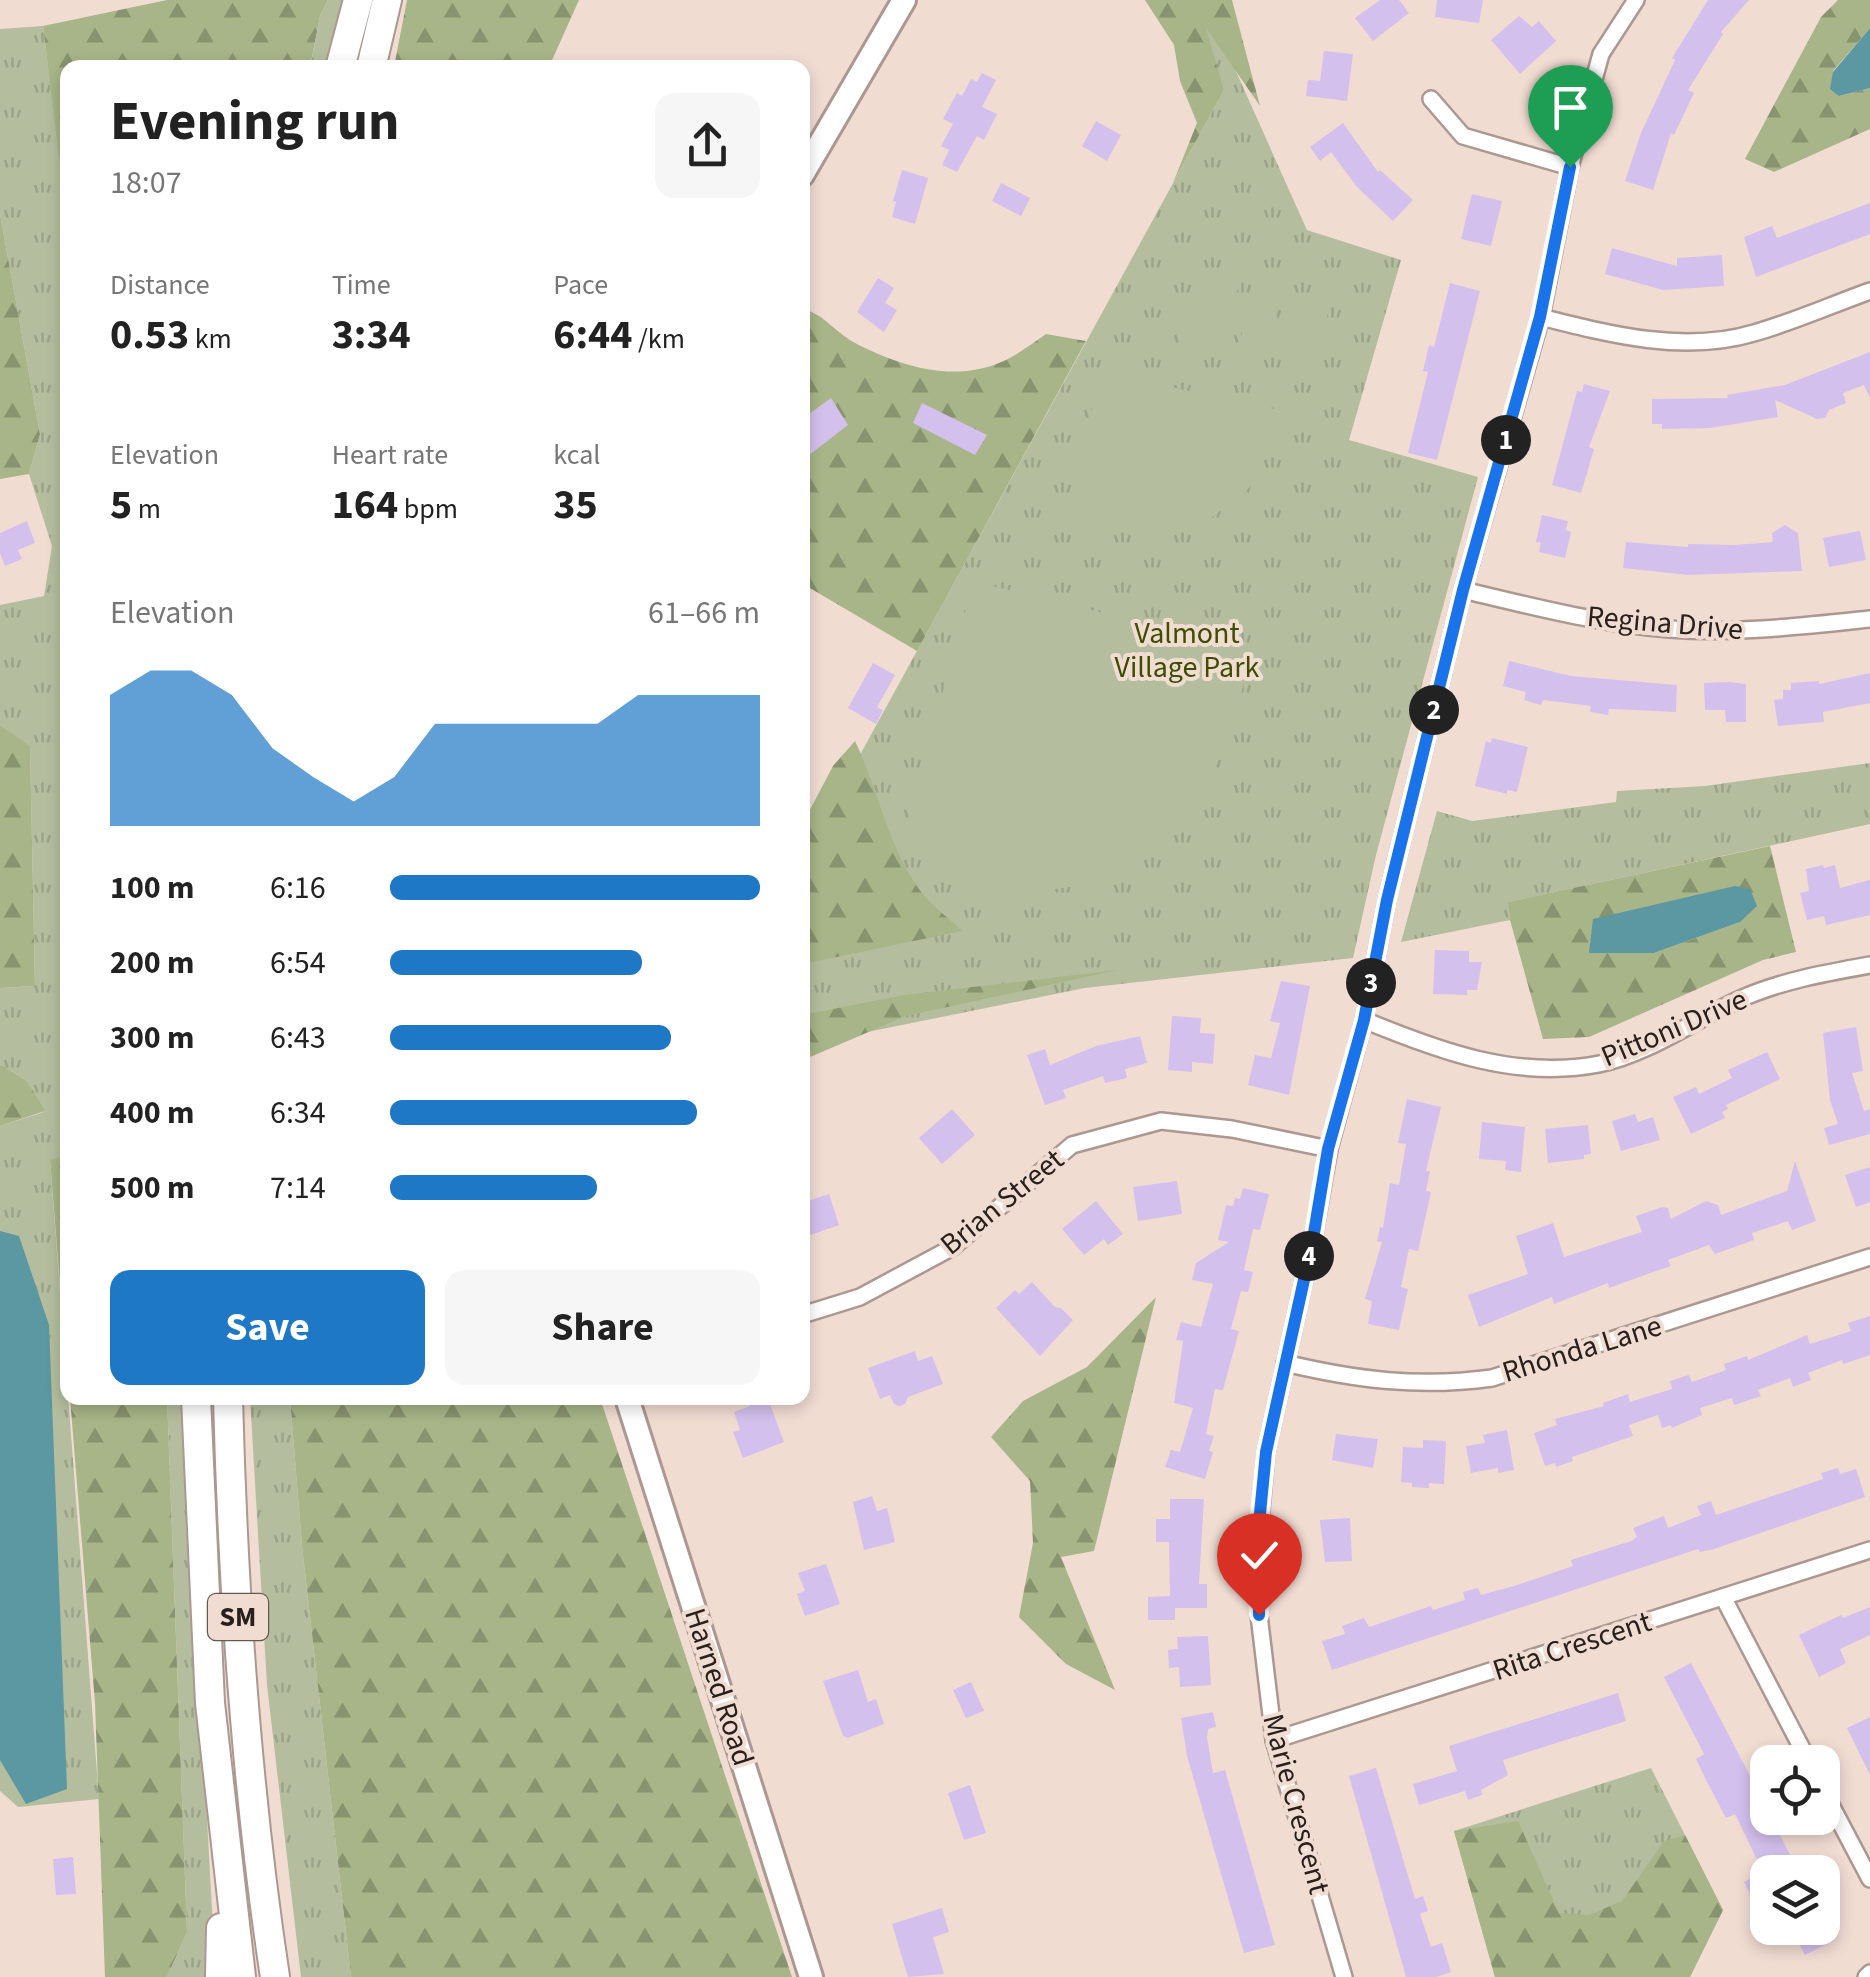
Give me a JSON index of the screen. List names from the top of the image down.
{
  "streets": {
    "highway": ["SM"],
    "main road": ["Harned Road"],
    "street": [
      "Regina Drive",
      "Pittoni Drive",
      "Brian Street",
      "Rhonda Lane",
      "Rita Crescent",
      "Marie Crescent"
    ]
  },
  "crossings": [
    ["Regina Drive", "Marie Crescent"],
    ["Pittoni Drive", "Marie Crescent"],
    ["Brian Street", "Marie Crescent"],
    ["Rhonda Lane", "Marie Crescent"],
    ["Rita Crescent", "Marie Crescent"]
  ],
  "parks": ["Valmont Village Park"],
  "page": {
    "heading": ["Evening run", "18:07"],
    "stats": [
      ["Distance", "0.53 km"],
      ["Time", "3:34"],
      ["Pace", "6:44 /km"],
      ["Elevation", "5 m"],
      ["Heart rate", "164 bpm"],
      ["kcal", "35"]
    ],
    "pins": [
      "1",
      "2",
      "3",
      "4"
    ],
    "chart": ["Elevation", "61–66 m"],
    "list": [
      {
        "name": "100 m",
        "note": "6:16"
      },
      {
        "name": "200 m",
        "note": "6:54"
      },
      {
        "name": "300 m",
        "note": "6:43"
      },
      {
        "name": "400 m",
        "note": "6:34"
      },
      {
        "name": "500 m",
        "note": "7:14"
      }
    ],
    "buttons": ["Save", "Share"]
  }
}
